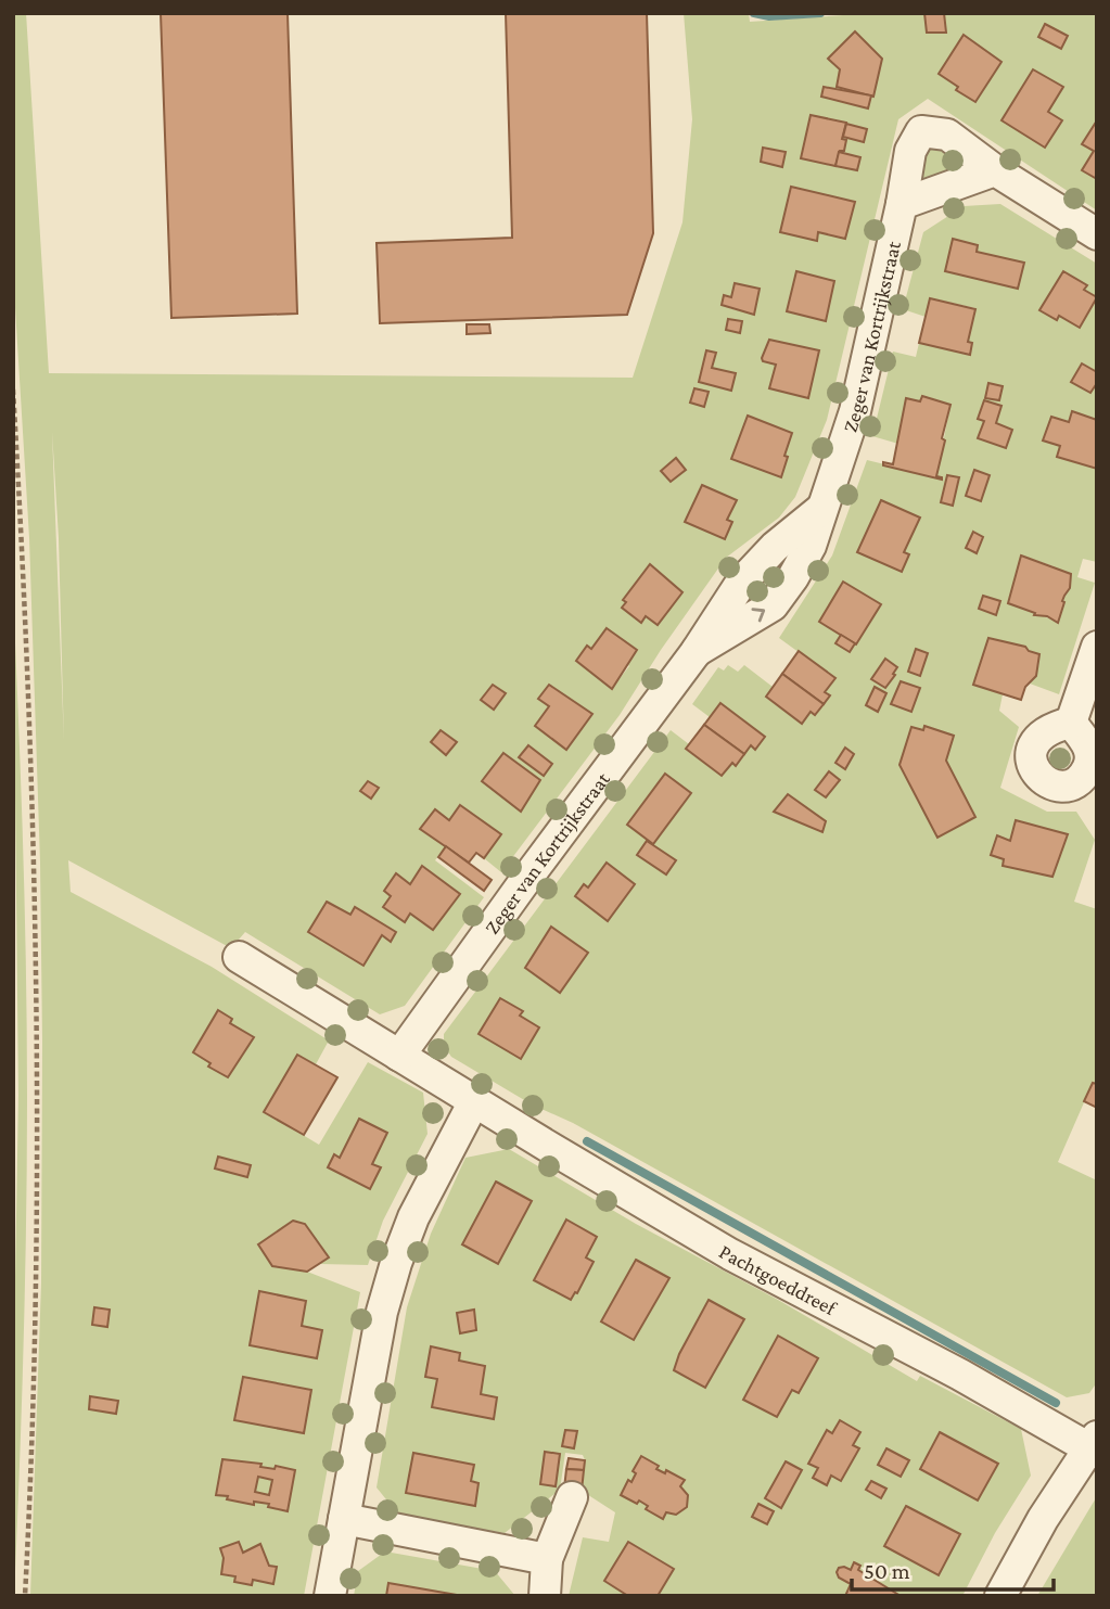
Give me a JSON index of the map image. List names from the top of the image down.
{
  "streets": {
    "street": ["Zeger van Kortrijkstraat", "Pachtgoeddreef"]
  },
  "crossings": [
    ["Zeger van Kortrijkstraat", "Pachtgoeddreef"]
  ],
  "scale_bar": "50 m"
}
